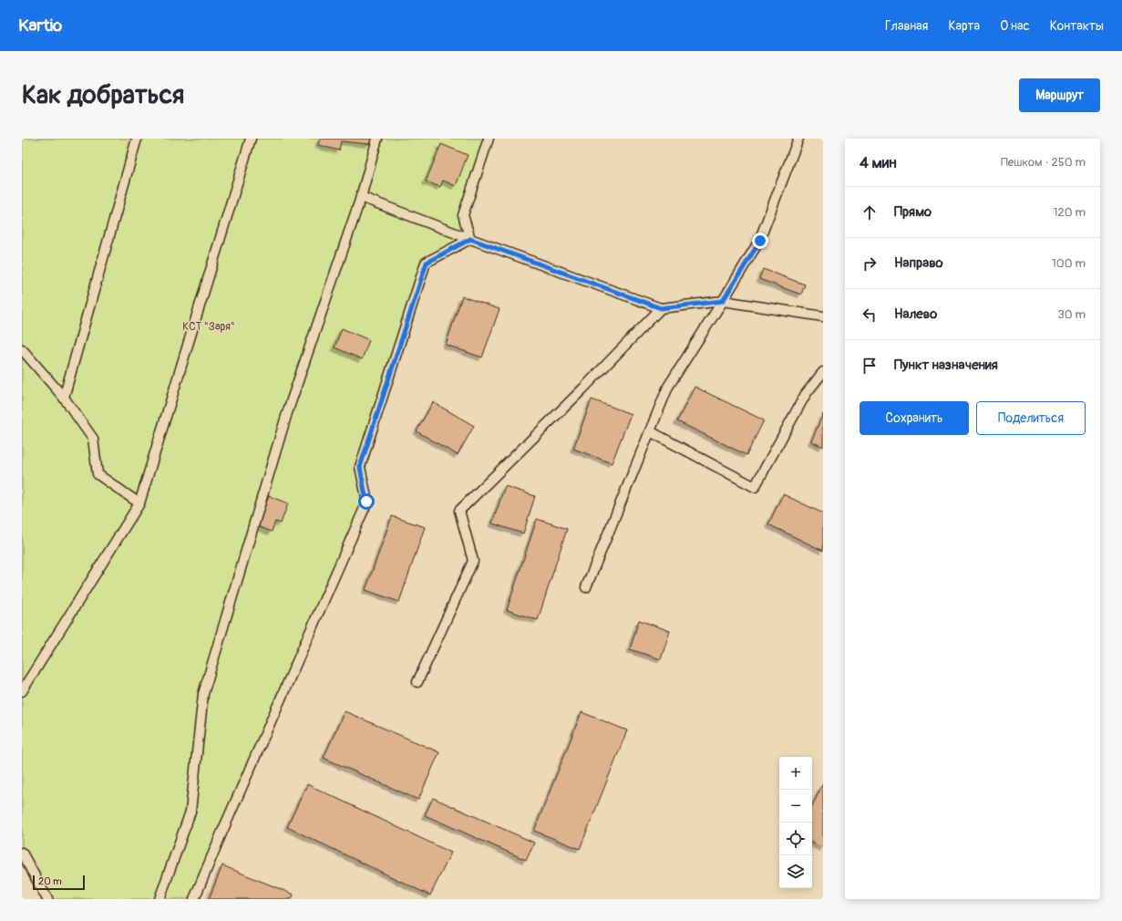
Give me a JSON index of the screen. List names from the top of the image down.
{
  "parks": ["КСТ \"Заря\""],
  "scale_bar": "20 m",
  "page": {
    "header": "Kartio",
    "nav": [
      "Главная",
      "Карта",
      "О нас",
      "Контакты"
    ],
    "buttons": [
      "Маршрут",
      ["Сохранить", "Поделиться"]
    ],
    "title": "Как добраться",
    "heading": ["4 мин", "Пешком · 250 m"],
    "list": [
      ["Прямо", "120 m"],
      ["Направо", "100 m"],
      ["Налево", "30 m"],
      "Пункт назначения"
    ],
    "map_buttons": ["+", "−"],
    "scale": "20 m"
  }
}
